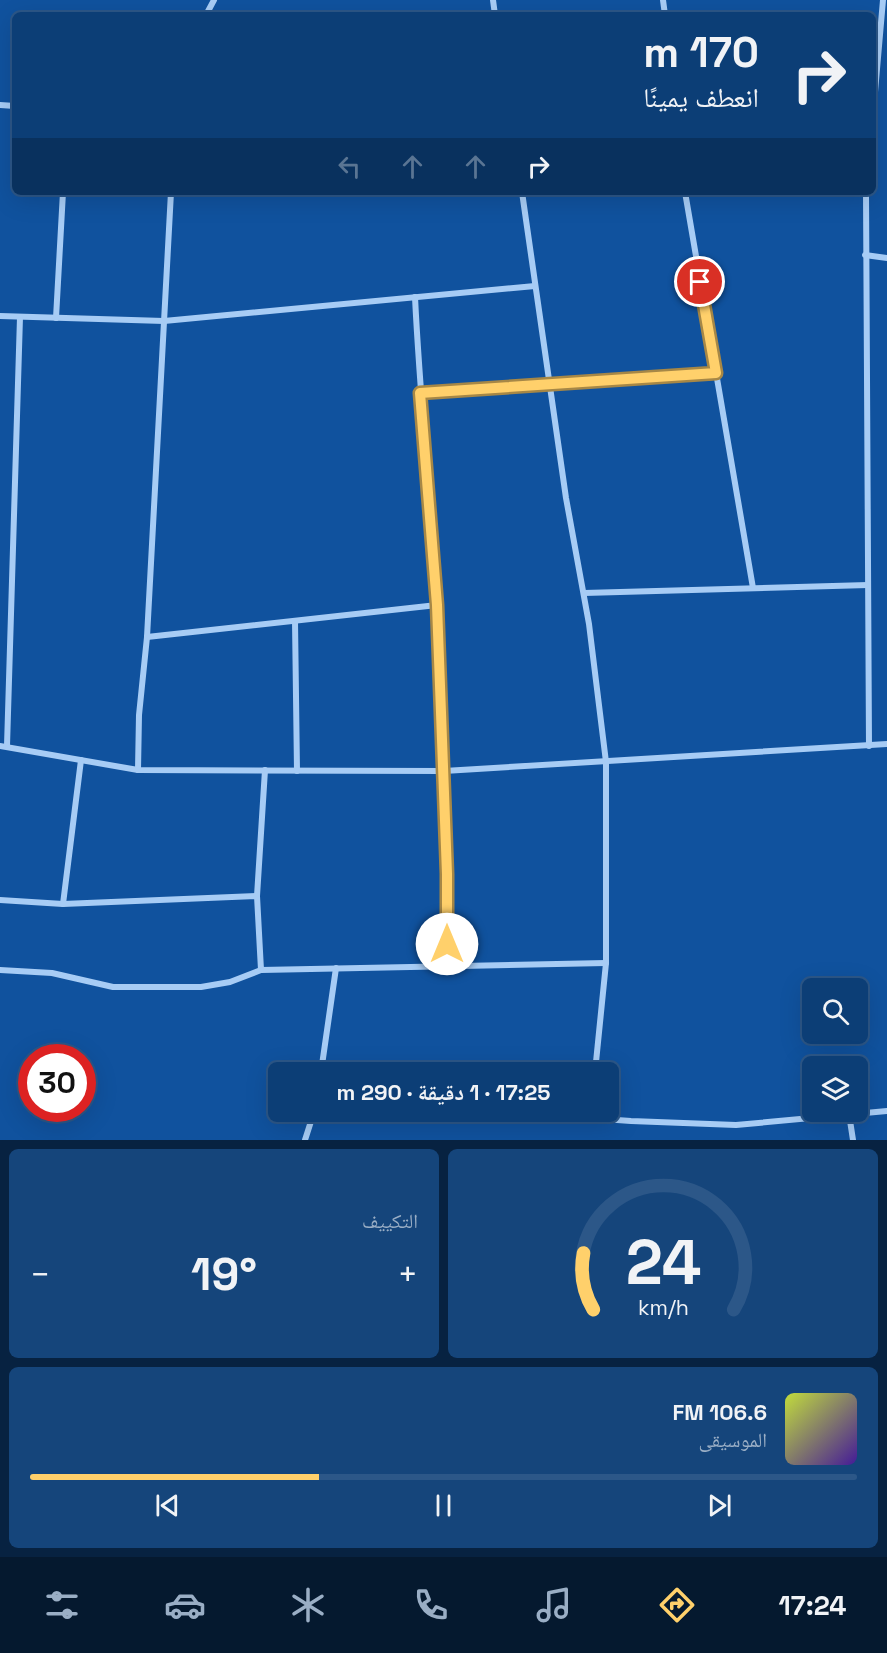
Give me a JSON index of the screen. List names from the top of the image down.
{
  "page": {
    "turn": ["170 m", "انعطف يمينًا"],
    "limit": "30",
    "trip": "17:25 · 1 دقيقة · 290 m",
    "tile": "التكييف",
    "heat": ["−", "19°", "+"],
    "song": ["106.6 FM", "الموسيقى"],
    "tabs": "17:24",
    "gauge": ["24", "km/h"]
  }
}
